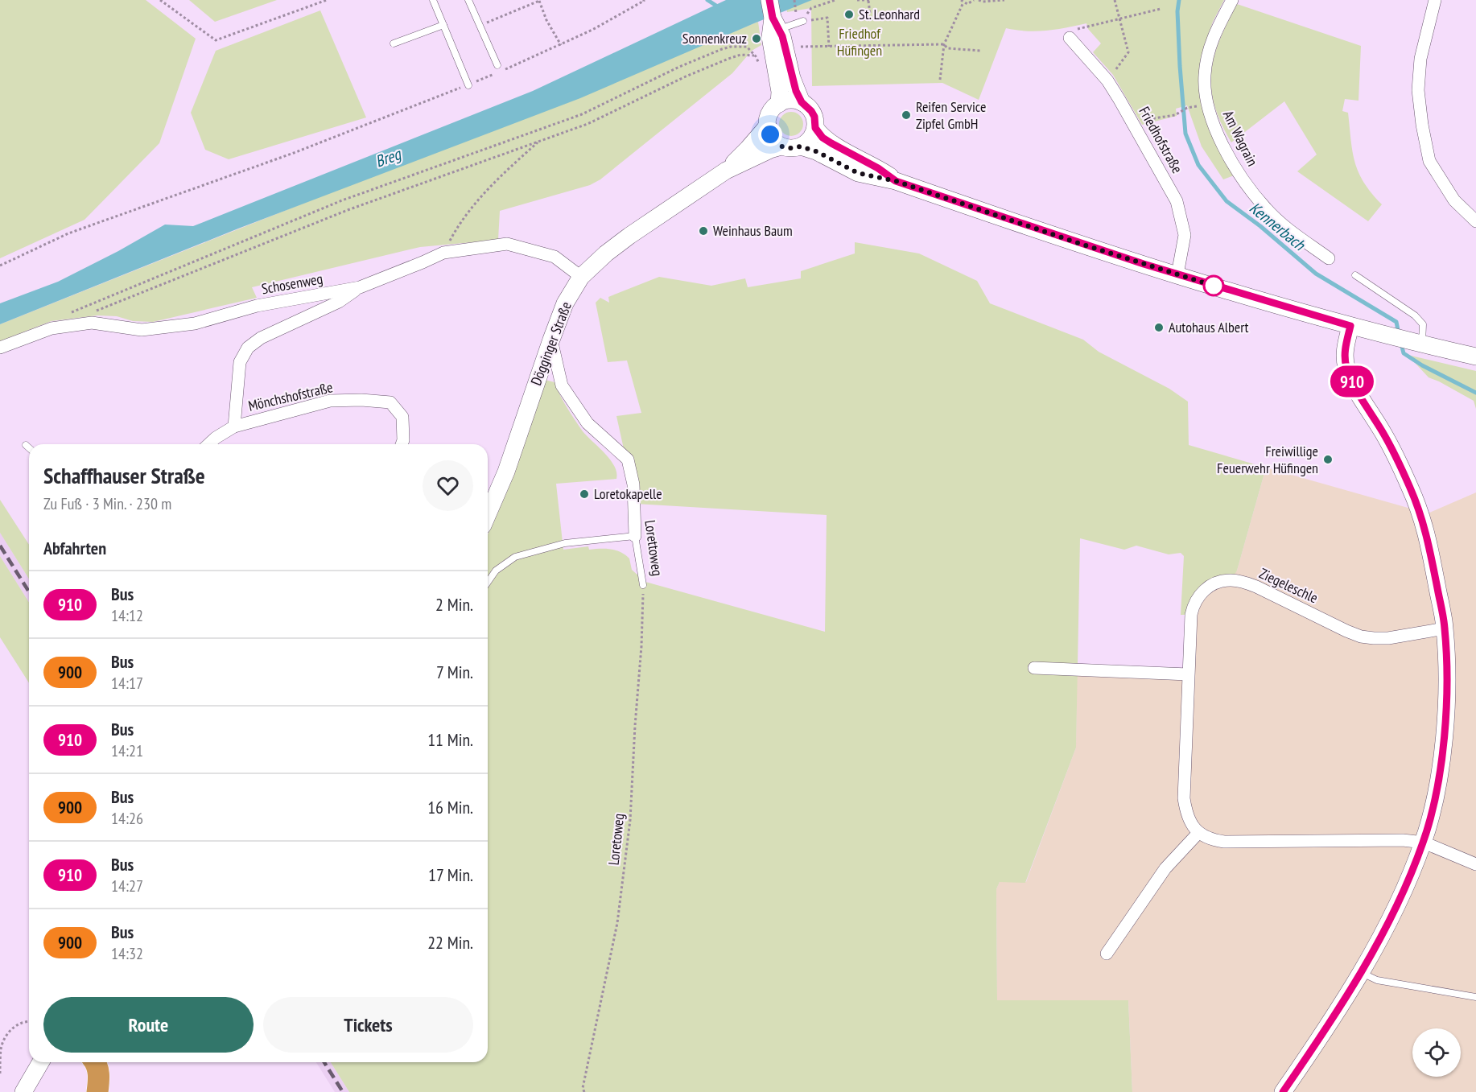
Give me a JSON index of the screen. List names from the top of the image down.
{
  "streets": {
    "main road": ["Dögginger Straße"],
    "street": [
      "Am Wagrain",
      "Friedhofstraße",
      "Schosenweg",
      "Mönchshofstraße",
      "Lorettoweg",
      "Ziegeleschle"
    ],
    "path": ["Loretoweg"]
  },
  "crossings": [
    ["Schosenweg", "Dögginger Straße"],
    ["Schosenweg", "Mönchshofstraße"],
    ["Dögginger Straße", "Lorettoweg"],
    ["Lorettoweg", "Loretoweg"]
  ],
  "water": ["Breg", "Kennerbach"],
  "parks": ["Friedhof Hüfingen"],
  "places": [
    "St. Leonhard",
    "Sonnenkreuz",
    "Reifen Service Zipfel GmbH",
    "Weinhaus Baum",
    "Autohaus Albert",
    "Freiwillige Feuerwehr Hüfingen",
    "Loretokapelle"
  ],
  "lines": ["bus line 910"],
  "page": {
    "on_map": "910",
    "heading": [
      ["Schaffhauser Straße", "Zu Fuß · 3 Min. · 230 m"],
      "Abfahrten"
    ],
    "list": [
      {
        "mark": "910",
        "name": "Bus",
        "note": "14:12",
        "value": "2 Min."
      },
      {
        "mark": "900",
        "name": "Bus",
        "note": "14:17",
        "value": "7 Min."
      },
      {
        "mark": "910",
        "name": "Bus",
        "note": "14:21",
        "value": "11 Min."
      },
      {
        "mark": "900",
        "name": "Bus",
        "note": "14:26",
        "value": "16 Min."
      },
      {
        "mark": "910",
        "name": "Bus",
        "note": "14:27",
        "value": "17 Min."
      },
      {
        "mark": "900",
        "name": "Bus",
        "note": "14:32",
        "value": "22 Min."
      }
    ],
    "buttons": ["Route", "Tickets"]
  }
}
